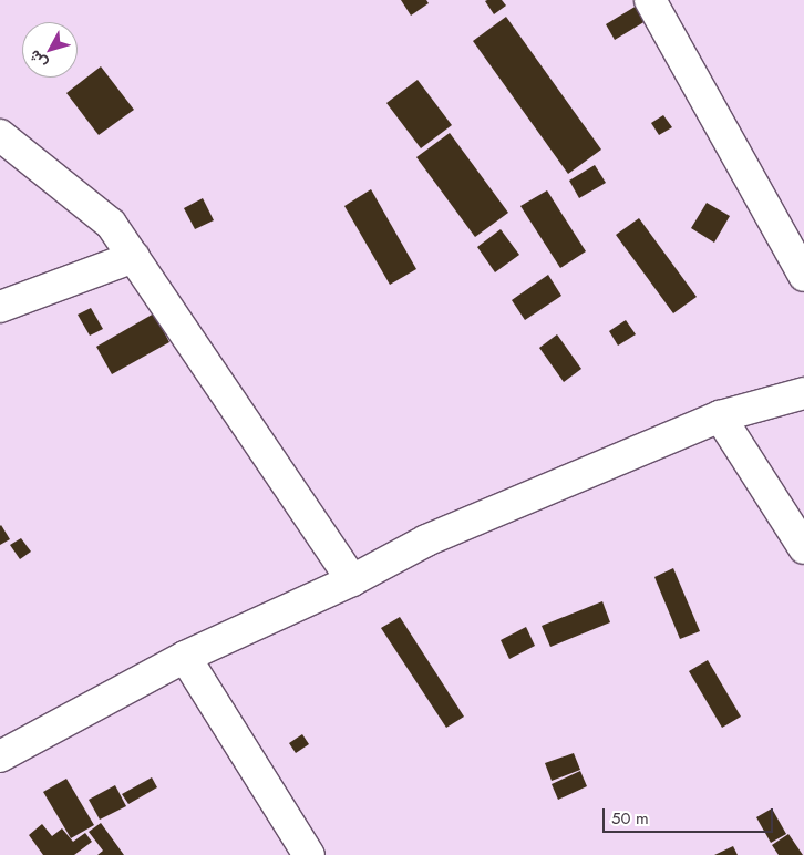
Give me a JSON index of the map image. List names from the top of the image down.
{
  "scale_bar": "50 m",
  "north": "bottom left"
}
